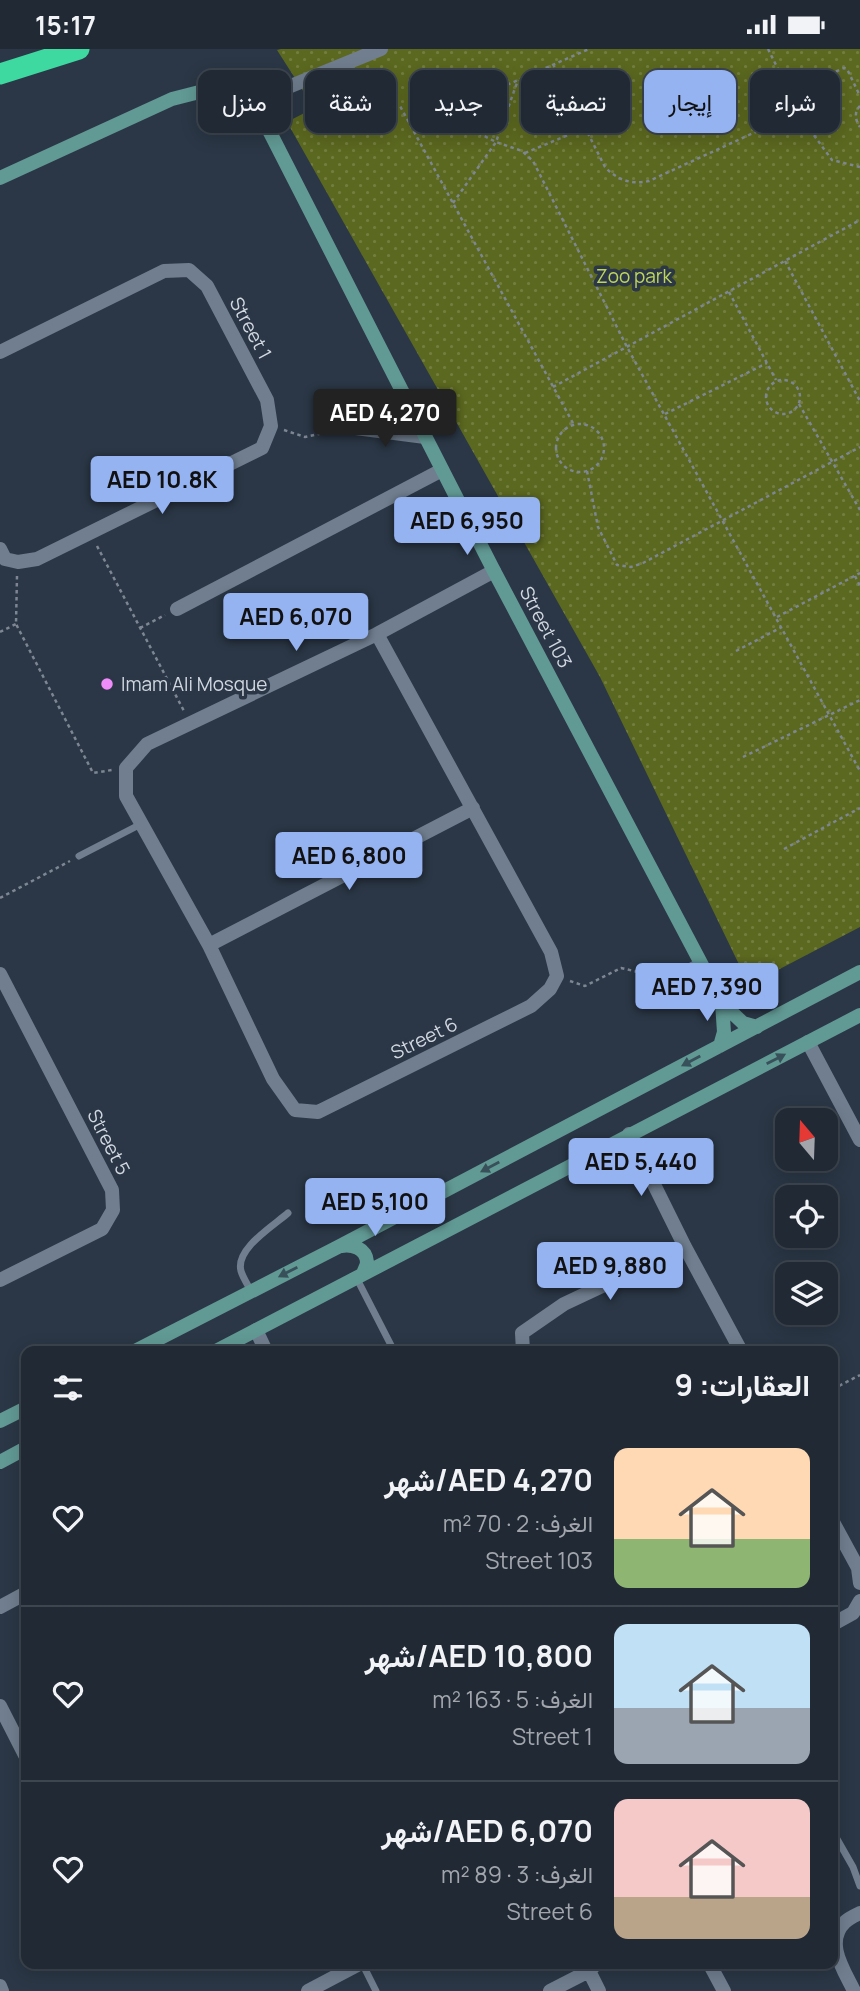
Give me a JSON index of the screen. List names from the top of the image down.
{
  "streets": {
    "street": [
      "Street 1",
      "Street 103",
      "Street 6",
      "Street 5"
    ]
  },
  "parks": ["Zoo park"],
  "places": ["Imam Ali Mosque"],
  "north": "top",
  "page": {
    "status": "15:17",
    "chip": [
      "شراء",
      "إيجار",
      "تصفية",
      "جديد",
      "شقة",
      "منزل"
    ],
    "price": [
      "AED 4,270",
      "AED 10.8K",
      "AED 6,950",
      "AED 6,070",
      "AED 6,800",
      "AED 7,390",
      "AED 5,440",
      "AED 5,100",
      "AED 9,880"
    ],
    "heading": "العقارات: 9",
    "list": [
      {
        "name": "AED 4,270/شهر",
        "note": "الغرف: 2 · 70 m² · Street 103"
      },
      {
        "name": "AED 10,800/شهر",
        "note": "الغرف: 5 · 163 m² · Street 1"
      },
      {
        "name": "AED 6,070/شهر",
        "note": "الغرف: 3 · 89 m² · Street 6"
      }
    ]
  }
}
